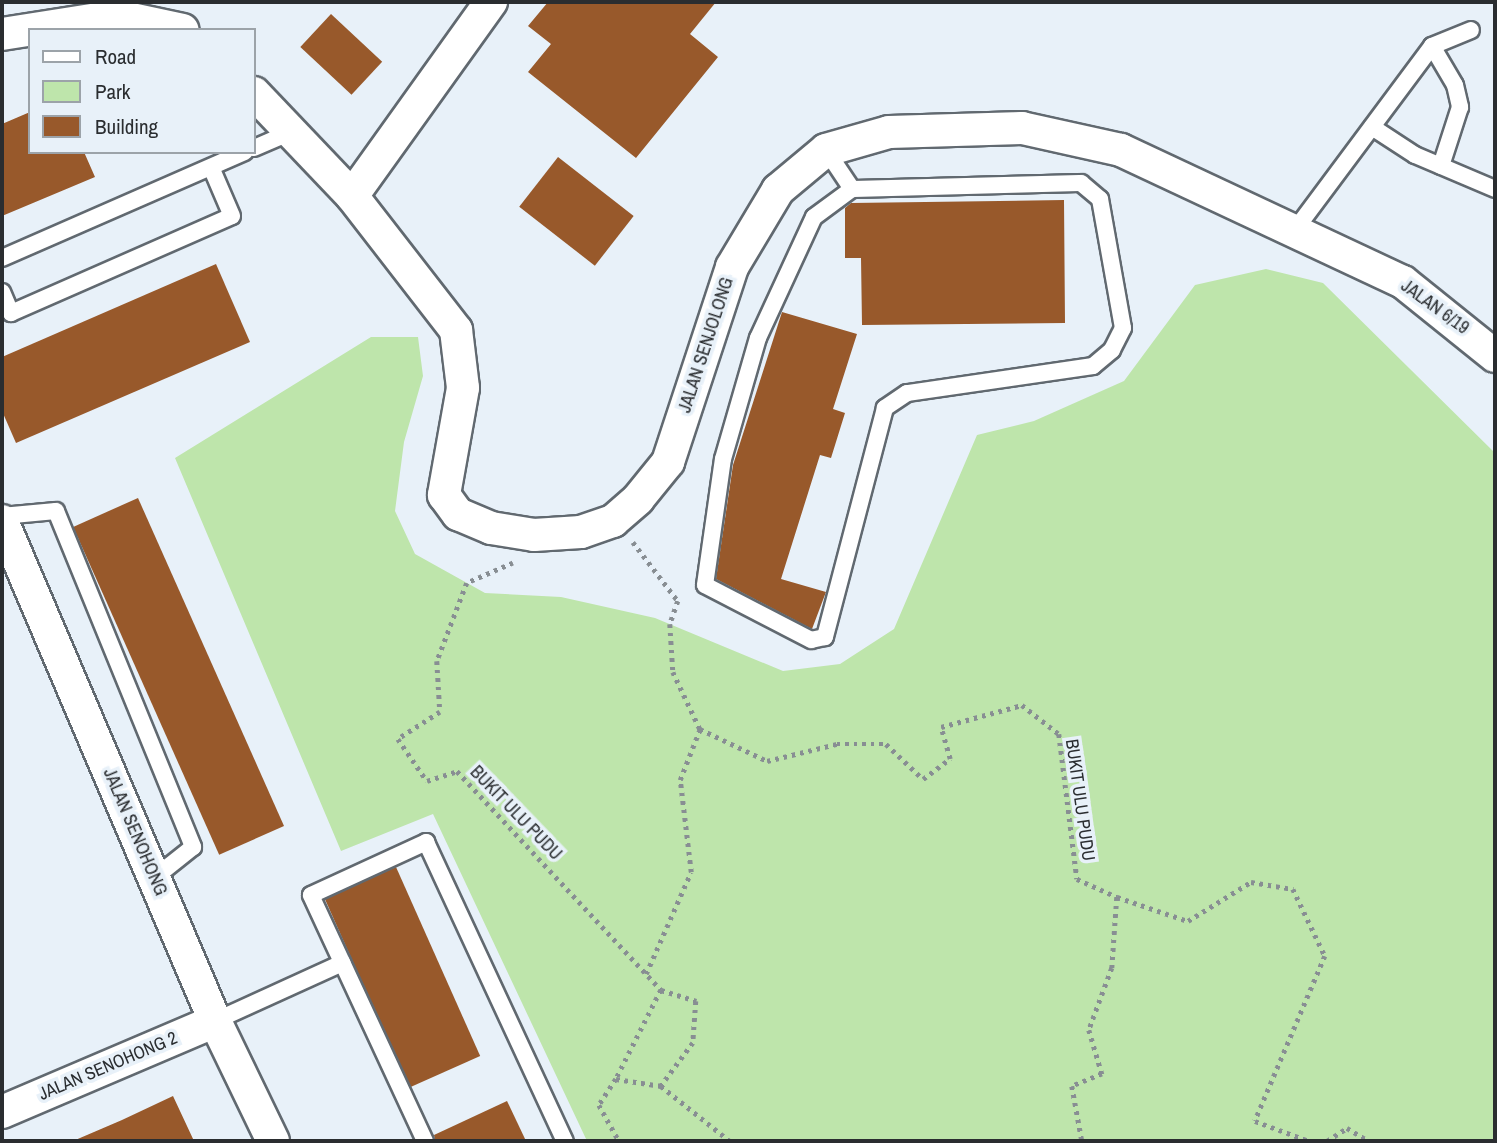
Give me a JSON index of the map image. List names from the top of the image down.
{
  "streets": {
    "street": [
      "JALAN 6/19",
      "JALAN SENJOLONG",
      "JALAN SENOHONG",
      "JALAN SENOHONG 2"
    ],
    "path": ["BUKIT ULU PUDU"]
  },
  "crossings": [
    ["JALAN 6/19", "JALAN SENJOLONG"],
    ["JALAN SENOHONG", "JALAN SENOHONG 2"]
  ],
  "legend": ["Road", "Park", "Building"]
}
